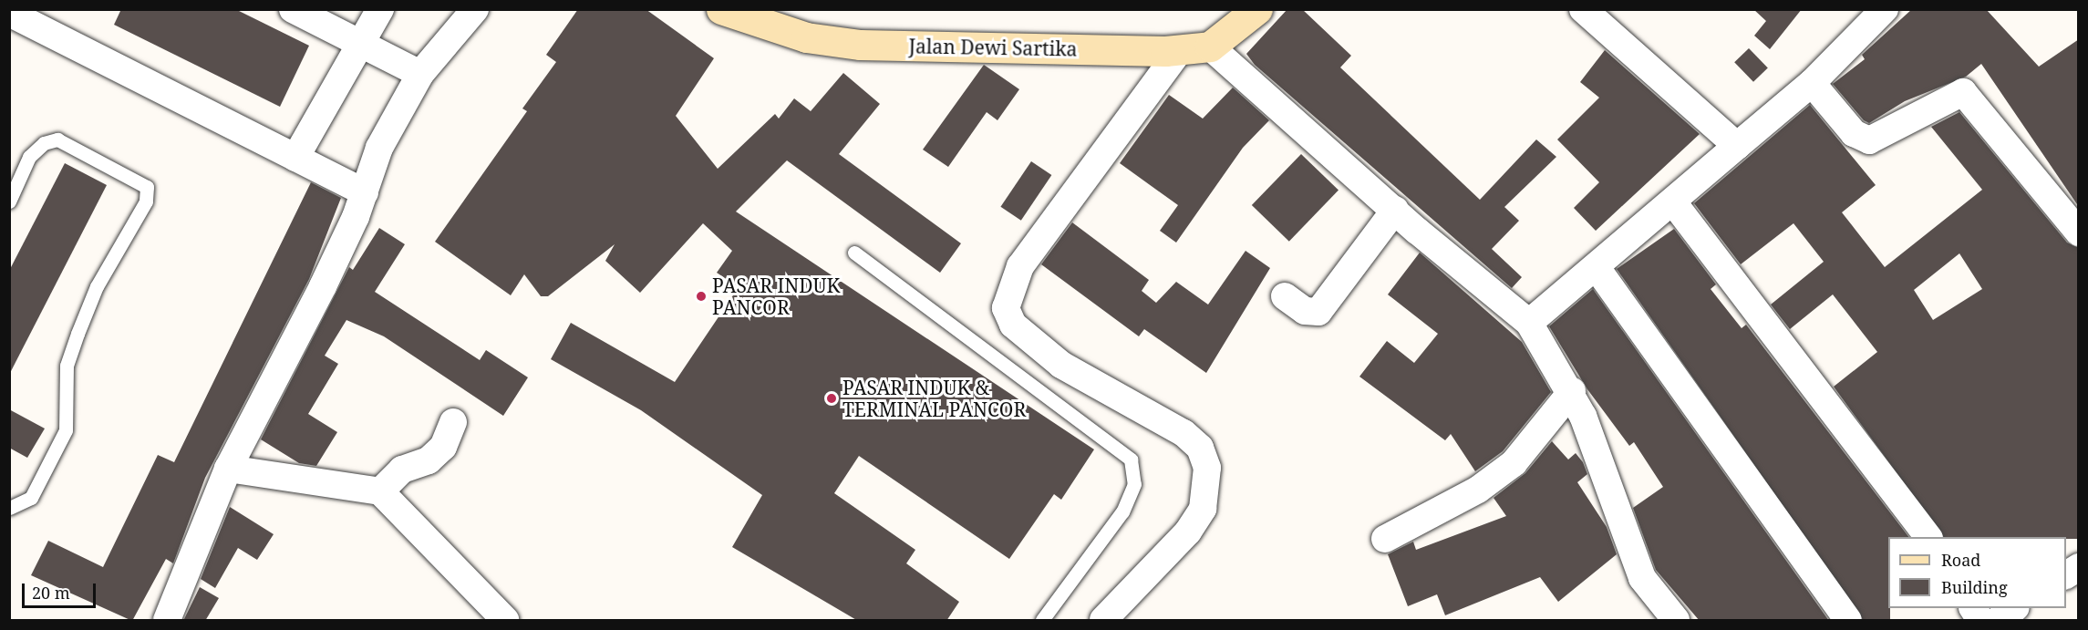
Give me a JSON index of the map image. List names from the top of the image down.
{
  "streets": {
    "street": ["Jalan Dewi Sartika"]
  },
  "places": ["PASAR INDUK PANCOR", "PASAR INDUK & TERMINAL PANCOR"],
  "legend": ["Road", "Building"],
  "scale_bar": "20 m"
}
